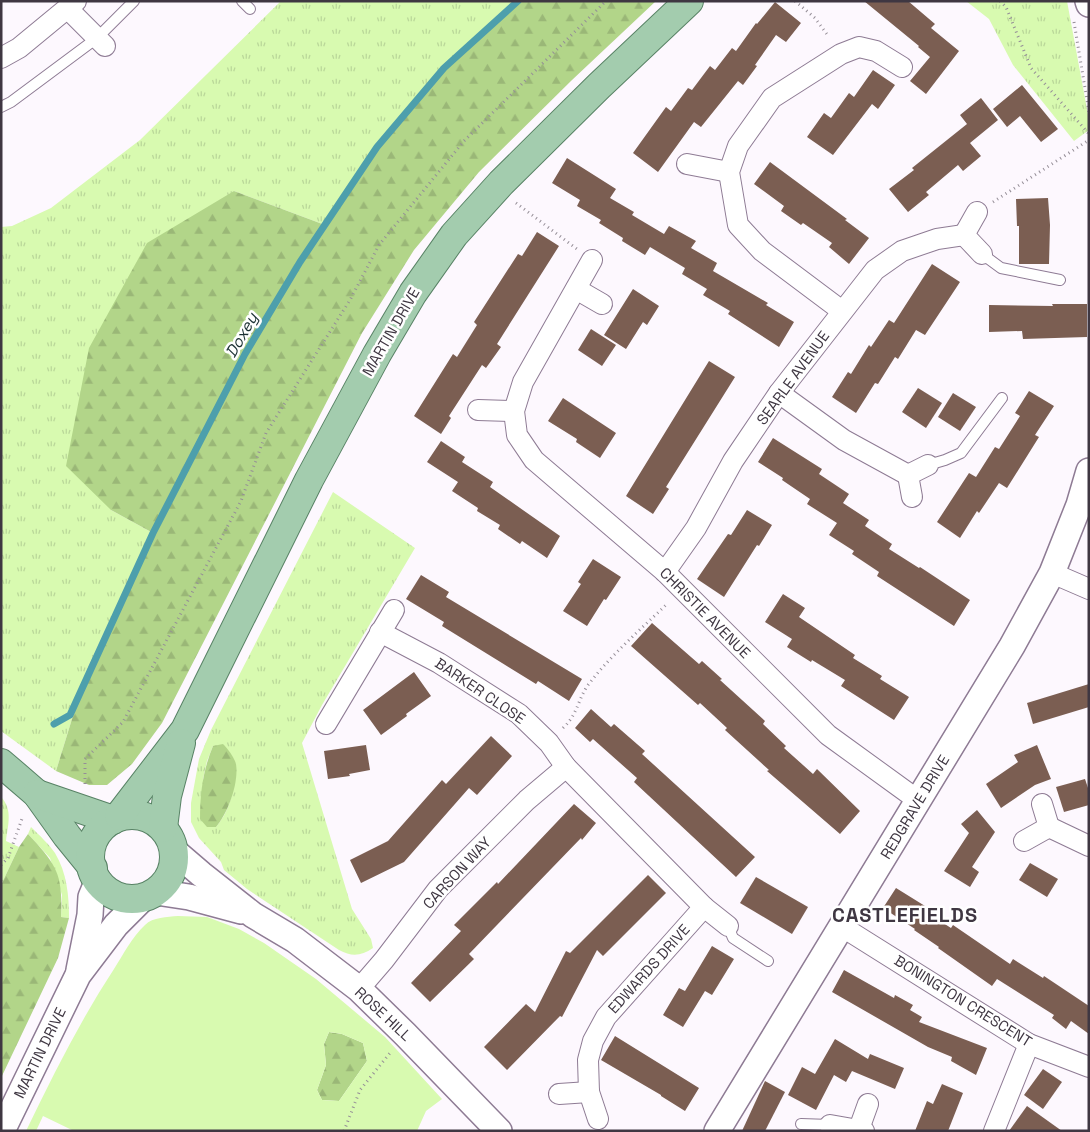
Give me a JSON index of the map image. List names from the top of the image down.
{
  "streets": {
    "main road": ["MARTIN DRIVE"],
    "street": [
      "SEARLE AVENUE",
      "CHRISTIE AVENUE",
      "BARKER CLOSE",
      "REDGRAVE DRIVE",
      "CARSON WAY",
      "EDWARDS DRIVE",
      "BONINGTON CRESCENT",
      "ROSE HILL"
    ]
  },
  "crossings": [
    ["MARTIN DRIVE", "ROSE HILL"],
    ["SEARLE AVENUE", "CHRISTIE AVENUE"],
    ["CHRISTIE AVENUE", "REDGRAVE DRIVE"],
    ["BARKER CLOSE", "CARSON WAY"],
    ["REDGRAVE DRIVE", "BONINGTON CRESCENT"],
    ["CARSON WAY", "ROSE HILL"]
  ],
  "districts": ["CASTLEFIELDS"],
  "water": ["Doxey"]
}
